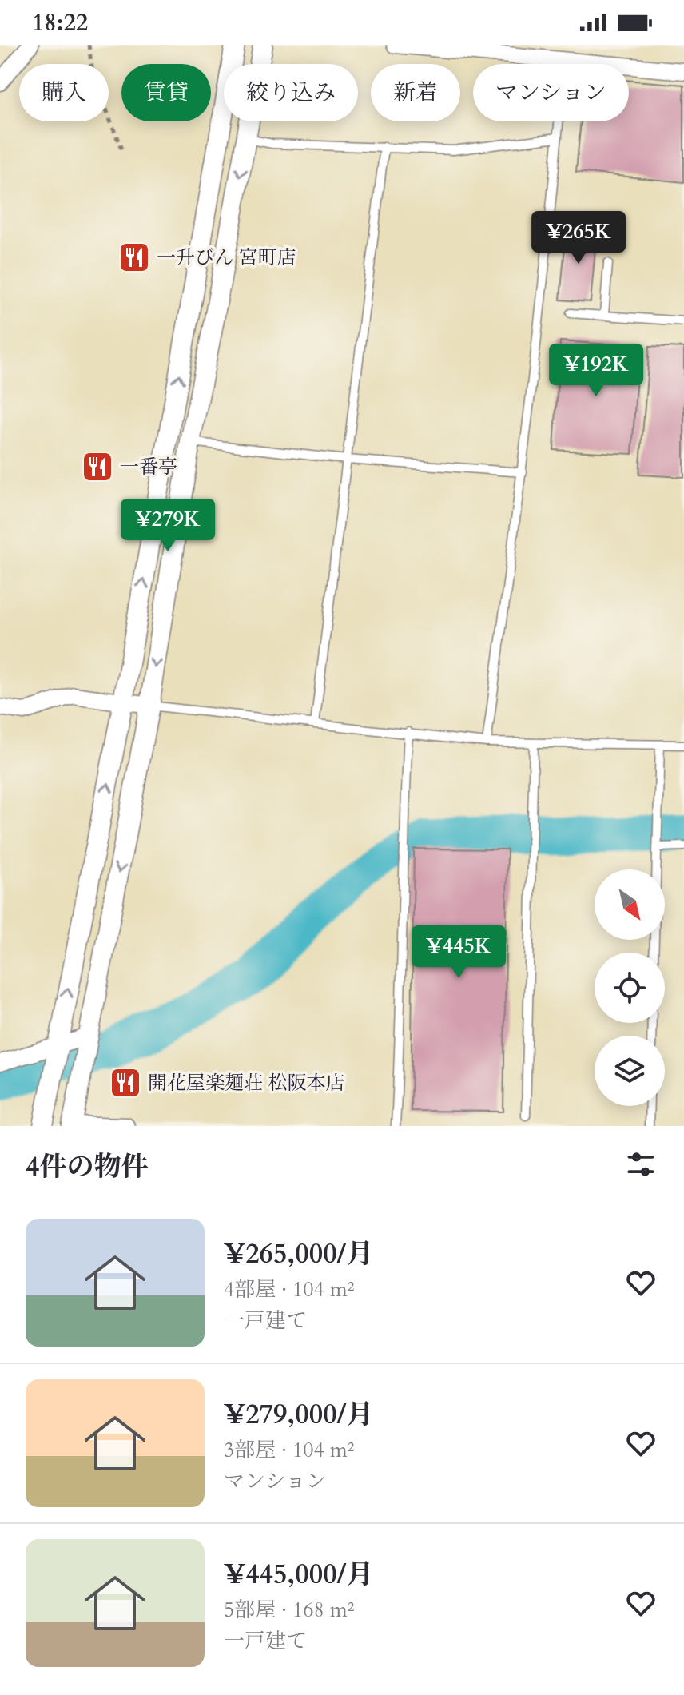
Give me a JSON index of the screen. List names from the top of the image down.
{
  "places": {
    "restaurant": ["一升びん 宮町店", "一番亭", "開花屋楽麺荘 松阪本店"]
  },
  "north": "bottom right",
  "page": {
    "status": "18:22",
    "chip": [
      "購入",
      "賃貸",
      "絞り込み",
      "新着",
      "マンション"
    ],
    "price": [
      "¥265K",
      "¥192K",
      "¥279K",
      "¥445K"
    ],
    "heading": "4件の物件",
    "list": [
      {
        "name": "¥265,000/月",
        "note": "4部屋 · 104 m² · 一戸建て"
      },
      {
        "name": "¥279,000/月",
        "note": "3部屋 · 104 m² · マンション"
      },
      {
        "name": "¥445,000/月",
        "note": "5部屋 · 168 m² · 一戸建て"
      }
    ]
  }
}
